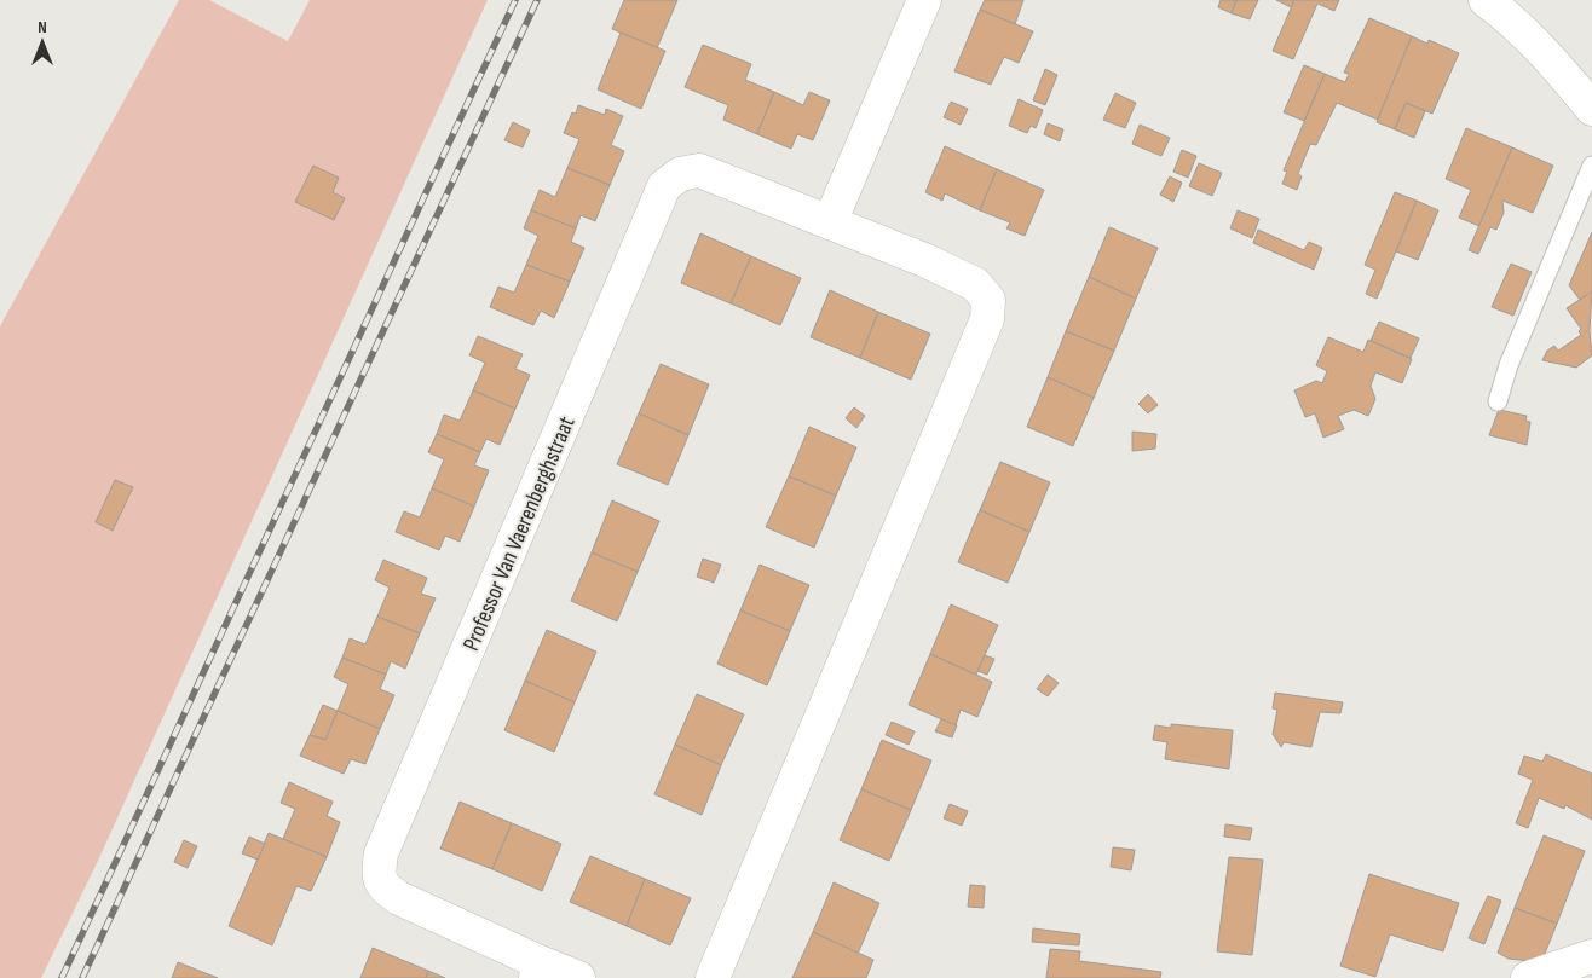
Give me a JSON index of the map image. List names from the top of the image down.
{
  "streets": {
    "street": ["Professor Van Vaerenberghstraat"]
  },
  "north": "top"
}
